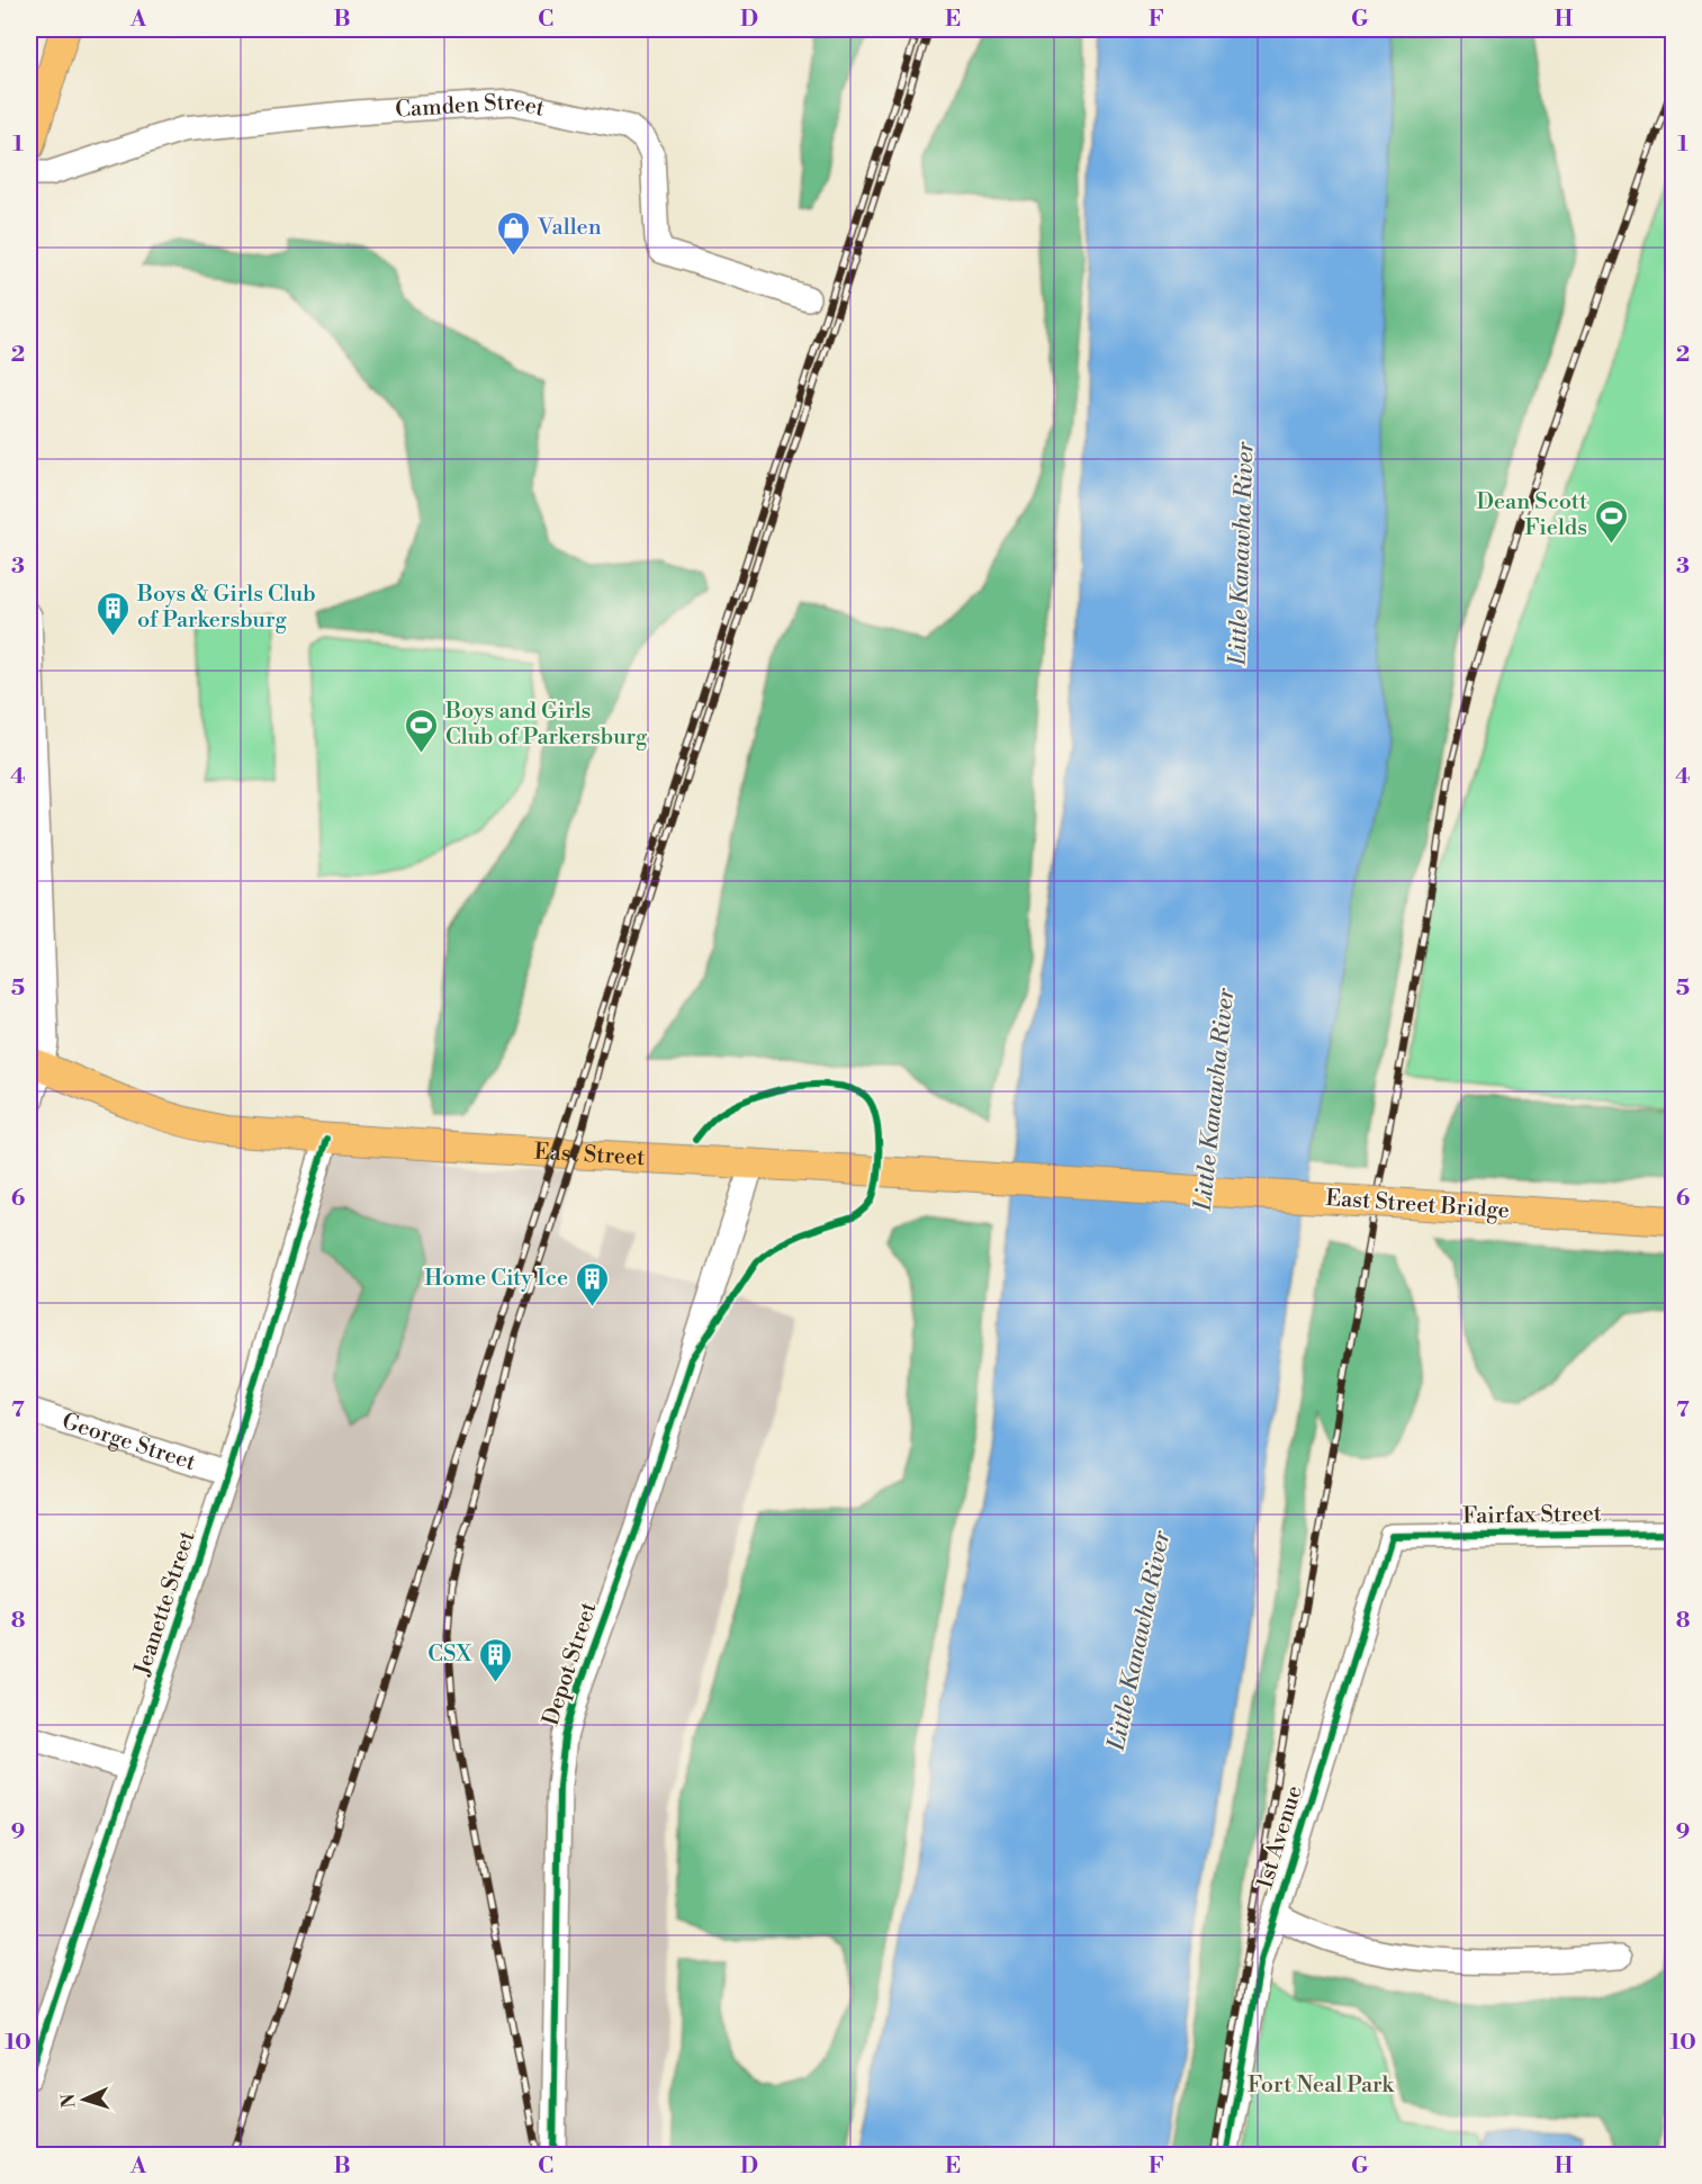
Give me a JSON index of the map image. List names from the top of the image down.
{
  "streets": {
    "main road": ["East Street", "East Street Bridge"],
    "street": [
      "Camden Street",
      "George Street",
      "Fairfax Street",
      "Jeanette Street",
      "Depot Street",
      "1st Avenue"
    ]
  },
  "crossings": [
    ["East Street", "East Street Bridge"],
    ["East Street", "Jeanette Street"],
    ["East Street", "Depot Street"],
    ["George Street", "Jeanette Street"],
    ["Fairfax Street", "1st Avenue"]
  ],
  "water": ["Little Kanawha River"],
  "parks": ["Fort Neal Park"],
  "places": {
    "shop": ["Vallen"],
    "sports": ["Dean Scott Fields", "Boys and Girls Club of Parkersburg"],
    "building": ["Boys & Girls Club of Parkersburg", "Home City Ice", "CSX"]
  },
  "north": "left",
  "grid": {
    "columns": [
      "A",
      "B",
      "C",
      "D",
      "E",
      "F",
      "G",
      "H"
    ],
    "rows": [
      "1",
      "2",
      "3",
      "4",
      "5",
      "6",
      "7",
      "8",
      "9",
      "10"
    ]
  }
}
